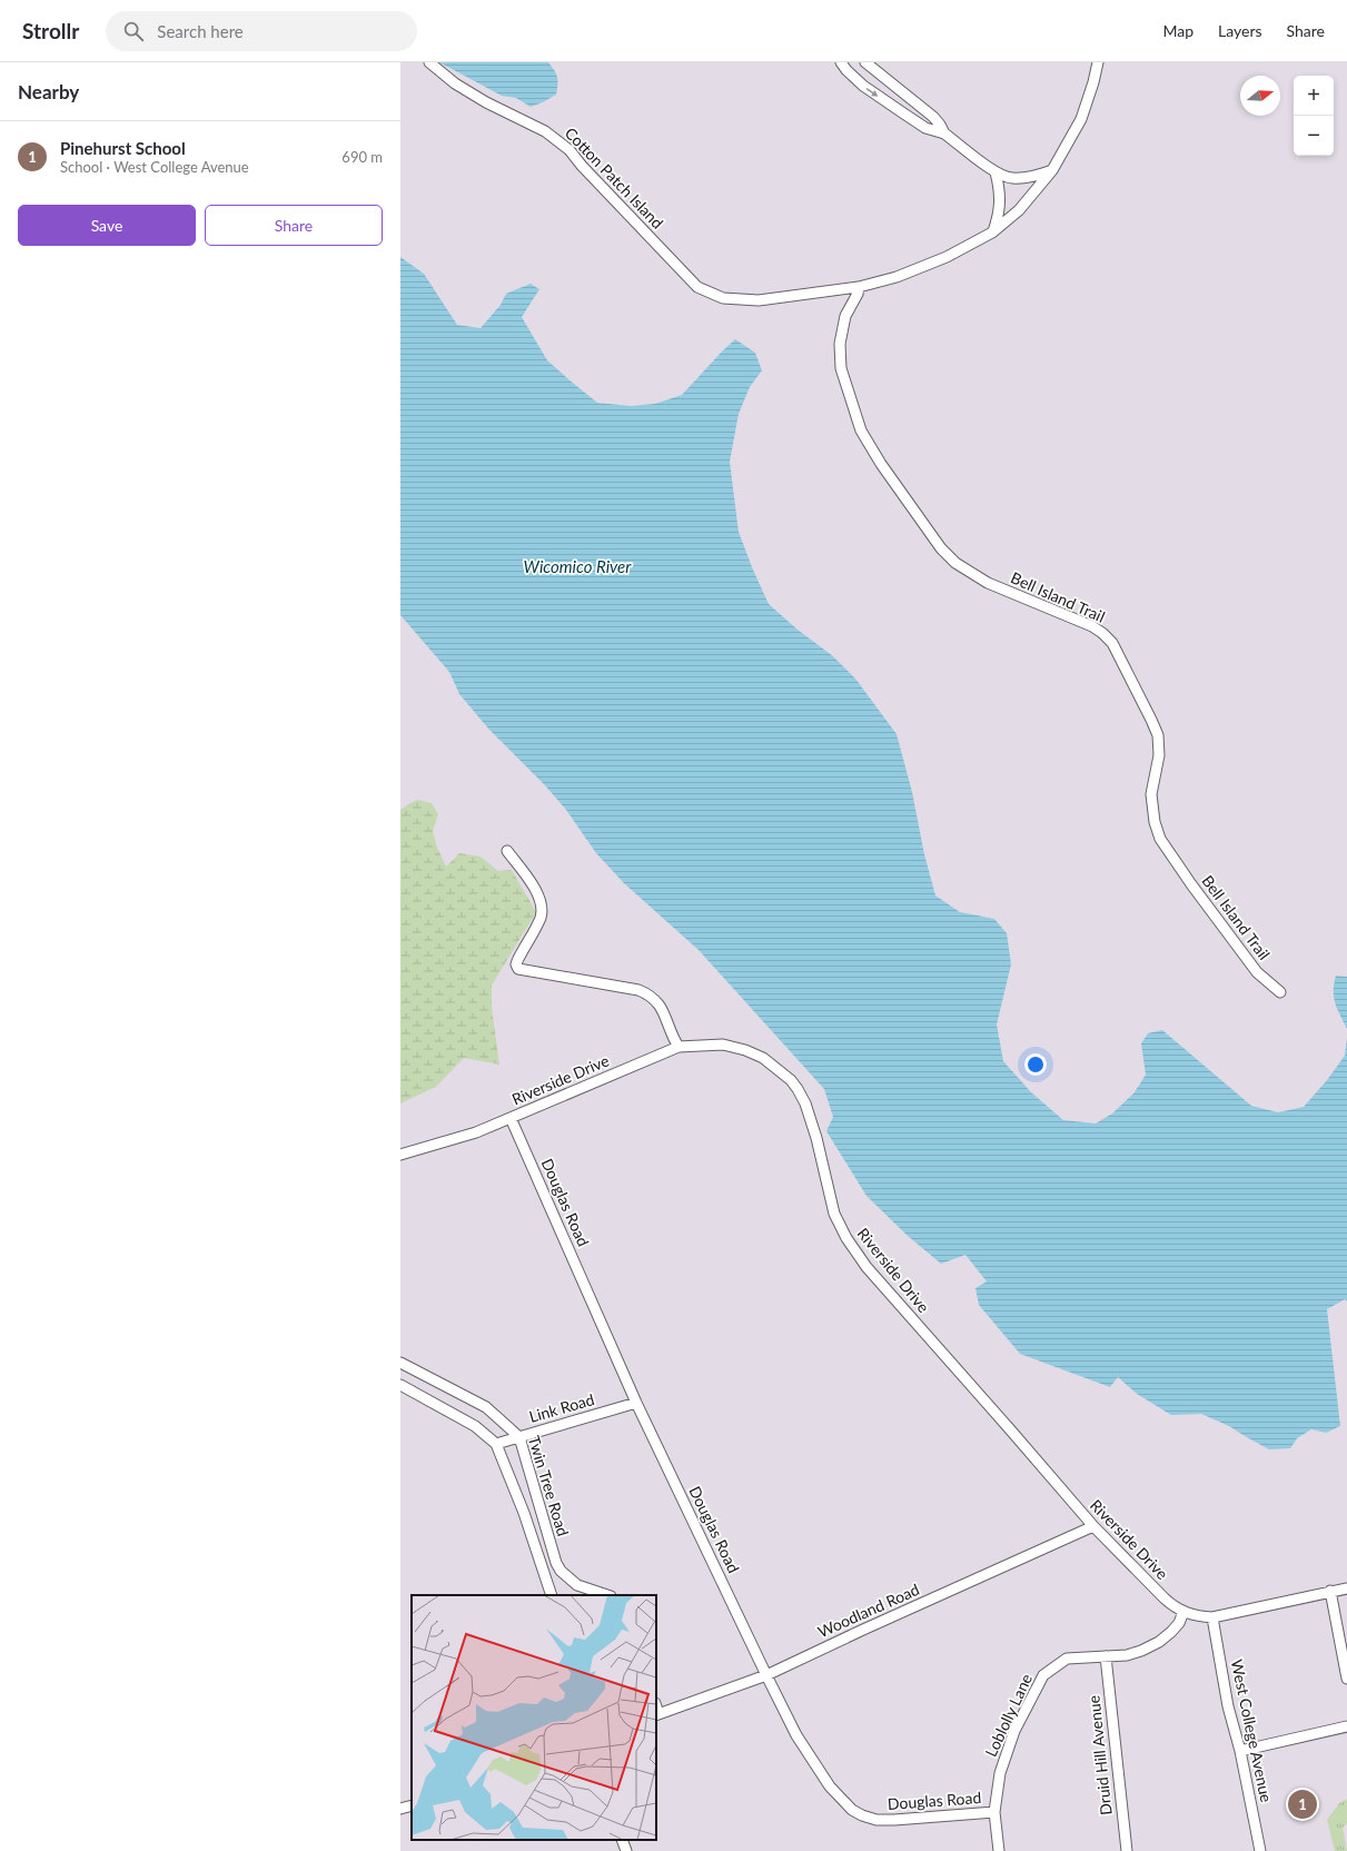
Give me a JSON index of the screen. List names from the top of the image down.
{
  "streets": {
    "street": [
      "Cotton Patch Island",
      "Bell Island Trail",
      "Riverside Drive",
      "Douglas Road",
      "Link Road",
      "Twin Tree Road",
      "Woodland Road",
      "Loblolly Lane",
      "West College Avenue",
      "Druid Hill Avenue"
    ]
  },
  "crossings": [
    ["Cotton Patch Island", "Bell Island Trail"],
    ["Riverside Drive", "Douglas Road"],
    ["Riverside Drive", "Woodland Road"],
    ["Riverside Drive", "Loblolly Lane"],
    ["Riverside Drive", "West College Avenue"],
    ["Douglas Road", "Link Road"],
    ["Douglas Road", "Woodland Road"],
    ["Douglas Road", "Loblolly Lane"],
    ["Link Road", "Twin Tree Road"],
    ["Loblolly Lane", "Druid Hill Avenue"]
  ],
  "water": ["Wicomico River"],
  "north": "right",
  "page": {
    "header": "Strollr",
    "search": "Search here",
    "nav": ["Map", "Layers", "Share"],
    "heading": "Nearby",
    "map_buttons": ["+", "−"],
    "list": [
      {
        "mark": "1",
        "name": "Pinehurst School",
        "note": "School · West College Avenue",
        "value": "690 m"
      }
    ],
    "buttons": ["Save", "Share"],
    "pins": "1"
  }
}
